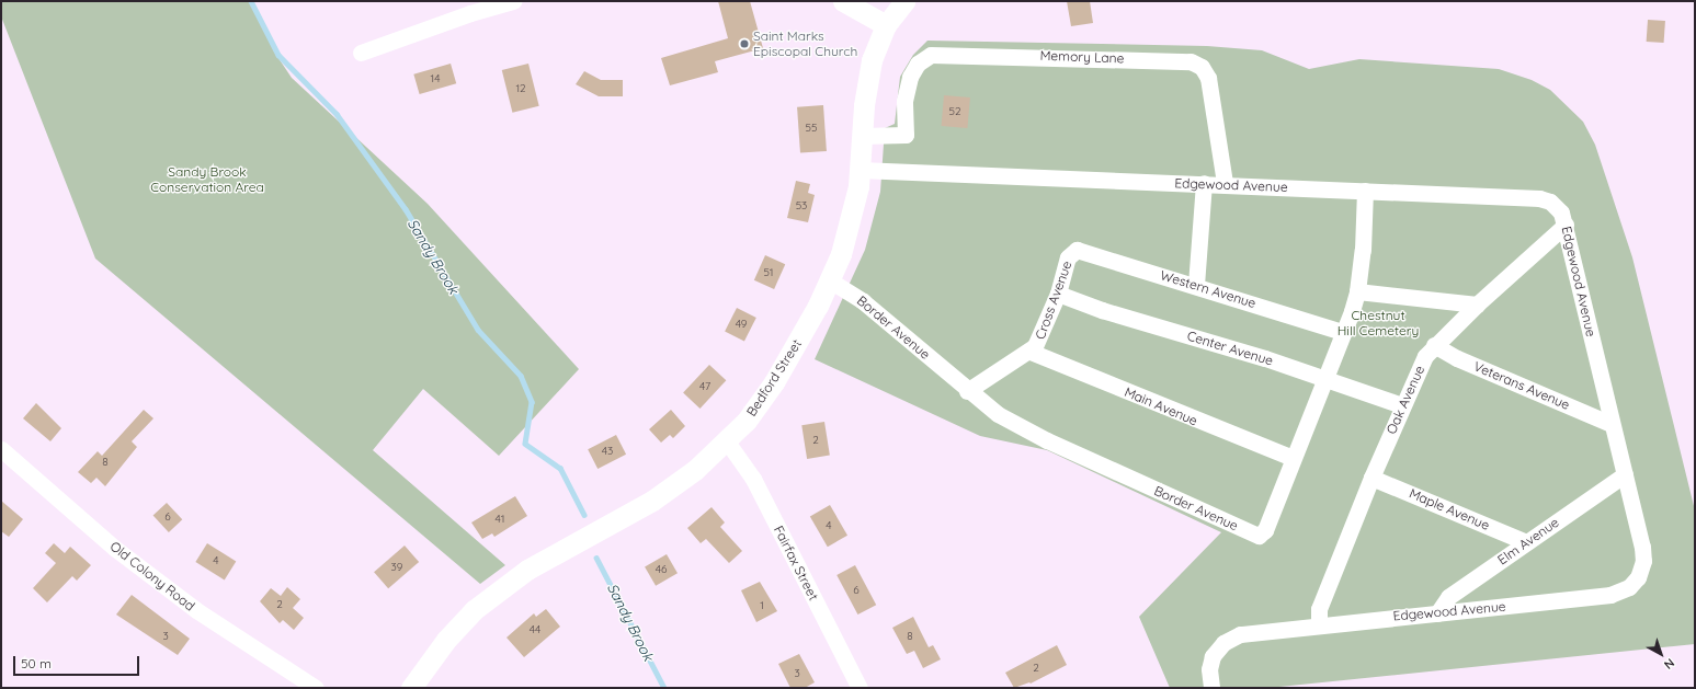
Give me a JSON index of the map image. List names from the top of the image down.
{
  "streets": {
    "main road": ["Bedford Street"],
    "street": [
      "Memory Lane",
      "Edgewood Avenue",
      "Western Avenue",
      "Cross Avenue",
      "Border Avenue",
      "Center Avenue",
      "Veterans Avenue",
      "Oak Avenue",
      "Main Avenue",
      "Maple Avenue",
      "Elm Avenue",
      "Fairfax Street",
      "Old Colony Road"
    ]
  },
  "crossings": [
    ["Memory Lane", "Edgewood Avenue"],
    ["Memory Lane", "Bedford Street"],
    ["Edgewood Avenue", "Border Avenue"],
    ["Edgewood Avenue", "Bedford Street"],
    ["Edgewood Avenue", "Veterans Avenue"],
    ["Edgewood Avenue", "Oak Avenue"],
    ["Edgewood Avenue", "Elm Avenue"],
    ["Western Avenue", "Cross Avenue"],
    ["Western Avenue", "Border Avenue"],
    ["Cross Avenue", "Border Avenue"],
    ["Cross Avenue", "Center Avenue"],
    ["Cross Avenue", "Main Avenue"],
    ["Border Avenue", "Center Avenue"],
    ["Border Avenue", "Bedford Street"],
    ["Border Avenue", "Main Avenue"],
    ["Center Avenue", "Oak Avenue"],
    ["Bedford Street", "Fairfax Street"],
    ["Veterans Avenue", "Oak Avenue"],
    ["Oak Avenue", "Maple Avenue"],
    ["Maple Avenue", "Elm Avenue"]
  ],
  "water": ["Sandy Brook"],
  "parks": ["Sandy Brook Conservation Area", "Chestnut Hill Cemetery"],
  "places": ["Saint Marks Episcopal Church"],
  "house_numbers": [
    "14",
    "12",
    "52",
    "55",
    "53",
    "51",
    "49",
    "47",
    "2",
    "43",
    "8",
    "6",
    "41",
    "4",
    "4",
    "39",
    "46",
    "6",
    "2",
    "1",
    "44",
    "3",
    "8",
    "2",
    "3"
  ],
  "scale_bar": "50 m",
  "north": "bottom right"
}
